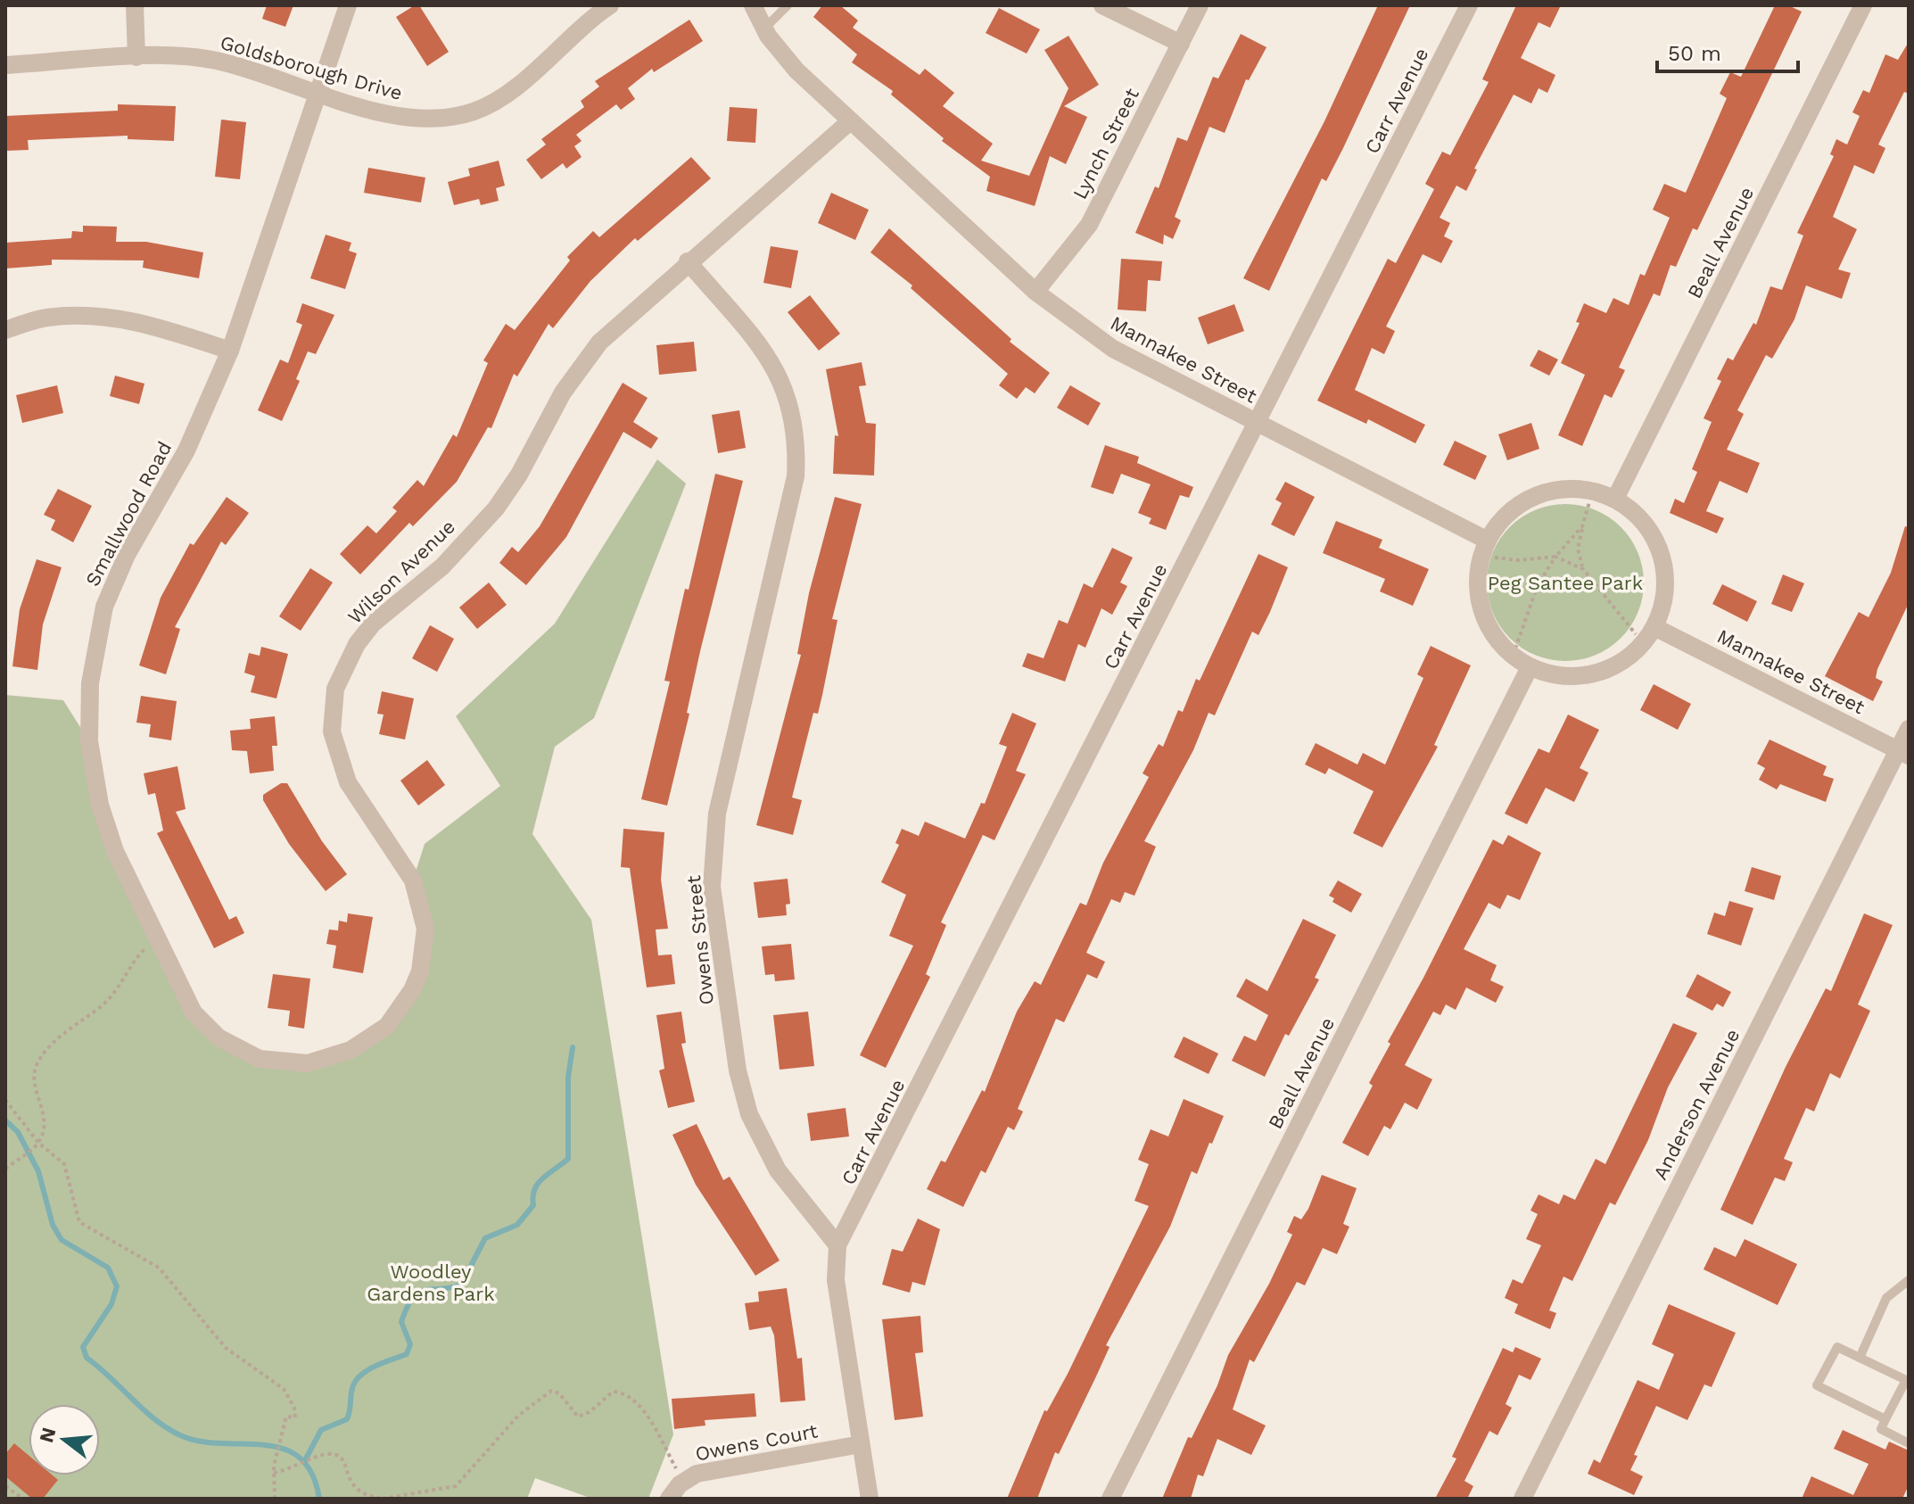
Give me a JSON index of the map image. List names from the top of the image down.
{
  "streets": {
    "street": [
      "Goldsborough Drive",
      "Carr Avenue",
      "Lynch Street",
      "Beall Avenue",
      "Mannakee Street",
      "Smallwood Road",
      "Wilson Avenue",
      "Owens Street",
      "Anderson Avenue",
      "Owens Court"
    ]
  },
  "crossings": [
    ["Goldsborough Drive", "Smallwood Road"],
    ["Carr Avenue", "Mannakee Street"],
    ["Carr Avenue", "Owens Street"],
    ["Lynch Street", "Mannakee Street"],
    ["Mannakee Street", "Wilson Avenue"],
    ["Mannakee Street", "Anderson Avenue"],
    ["Smallwood Road", "Wilson Avenue"],
    ["Wilson Avenue", "Owens Street"]
  ],
  "parks": ["Peg Santee Park", "Woodley Gardens Park"],
  "scale_bar": "50 m",
  "north": "left"
}
